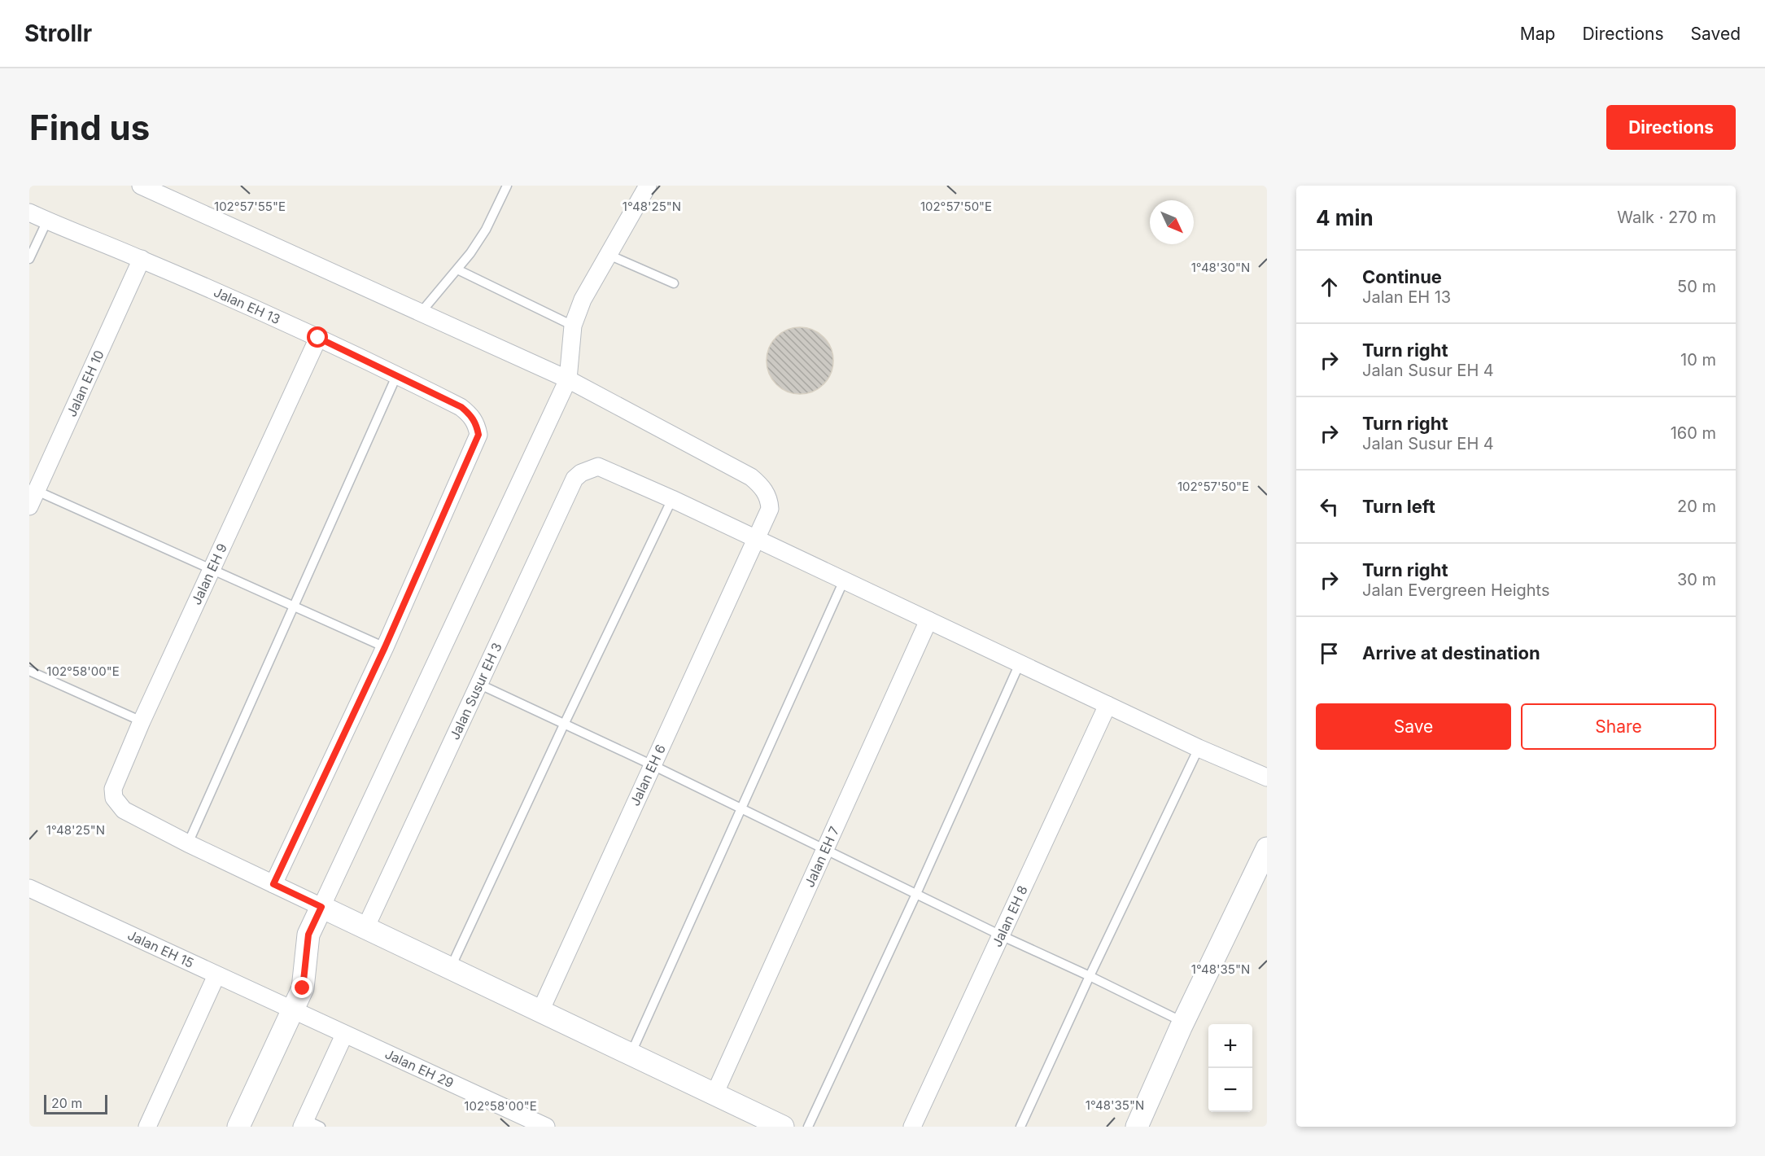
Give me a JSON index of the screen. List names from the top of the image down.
{
  "streets": {
    "street": [
      "Jalan EH 13",
      "Jalan EH 10",
      "Jalan EH 9",
      "Jalan Susur EH 3",
      "Jalan EH 6",
      "Jalan EH 7",
      "Jalan EH 8",
      "Jalan EH 15",
      "Jalan EH 29"
    ]
  },
  "crossings": [
    ["Jalan EH 13", "Jalan EH 10"],
    ["Jalan EH 13", "Jalan EH 9"],
    ["Jalan EH 15", "Jalan EH 29"]
  ],
  "scale_bar": "20 m",
  "north": "bottom right",
  "page": {
    "header": "Strollr",
    "nav": ["Map", "Directions", "Saved"],
    "buttons": [
      "Directions",
      ["Save", "Share"]
    ],
    "title": "Find us",
    "heading": ["4 min", "Walk · 270 m"],
    "list": [
      ["Continue", "Jalan EH 13", "50 m"],
      ["Turn right", "Jalan Susur EH 4", "10 m"],
      ["Turn right", "Jalan Susur EH 4", "160 m"],
      ["Turn left", "20 m"],
      ["Turn right", "Jalan Evergreen Heights", "30 m"],
      "Arrive at destination"
    ],
    "map_buttons": ["+", "−"],
    "scale": "20 m"
  },
  "coordinates": [
    "102°57'55\"E",
    "102°57'50\"E",
    "1°48'25\"N",
    "1°48'30\"N",
    "102°58'00\"E",
    "1°48'35\"N"
  ]
}
